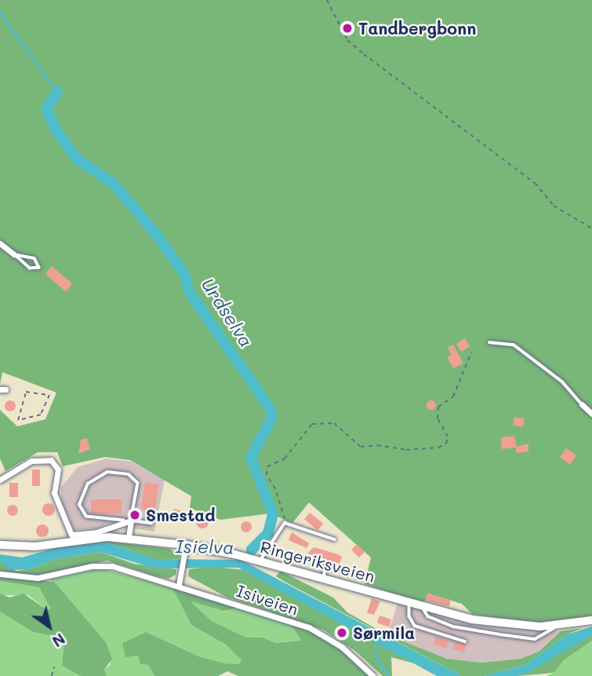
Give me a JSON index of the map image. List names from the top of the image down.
{
  "streets": {
    "main road": ["Ringeriksveien"],
    "street": ["Isiveien"]
  },
  "water": ["Urdselva", "Isielva"],
  "places": ["Tandbergbonn", "Smestad", "Sørmila"],
  "north": "bottom right"
}
